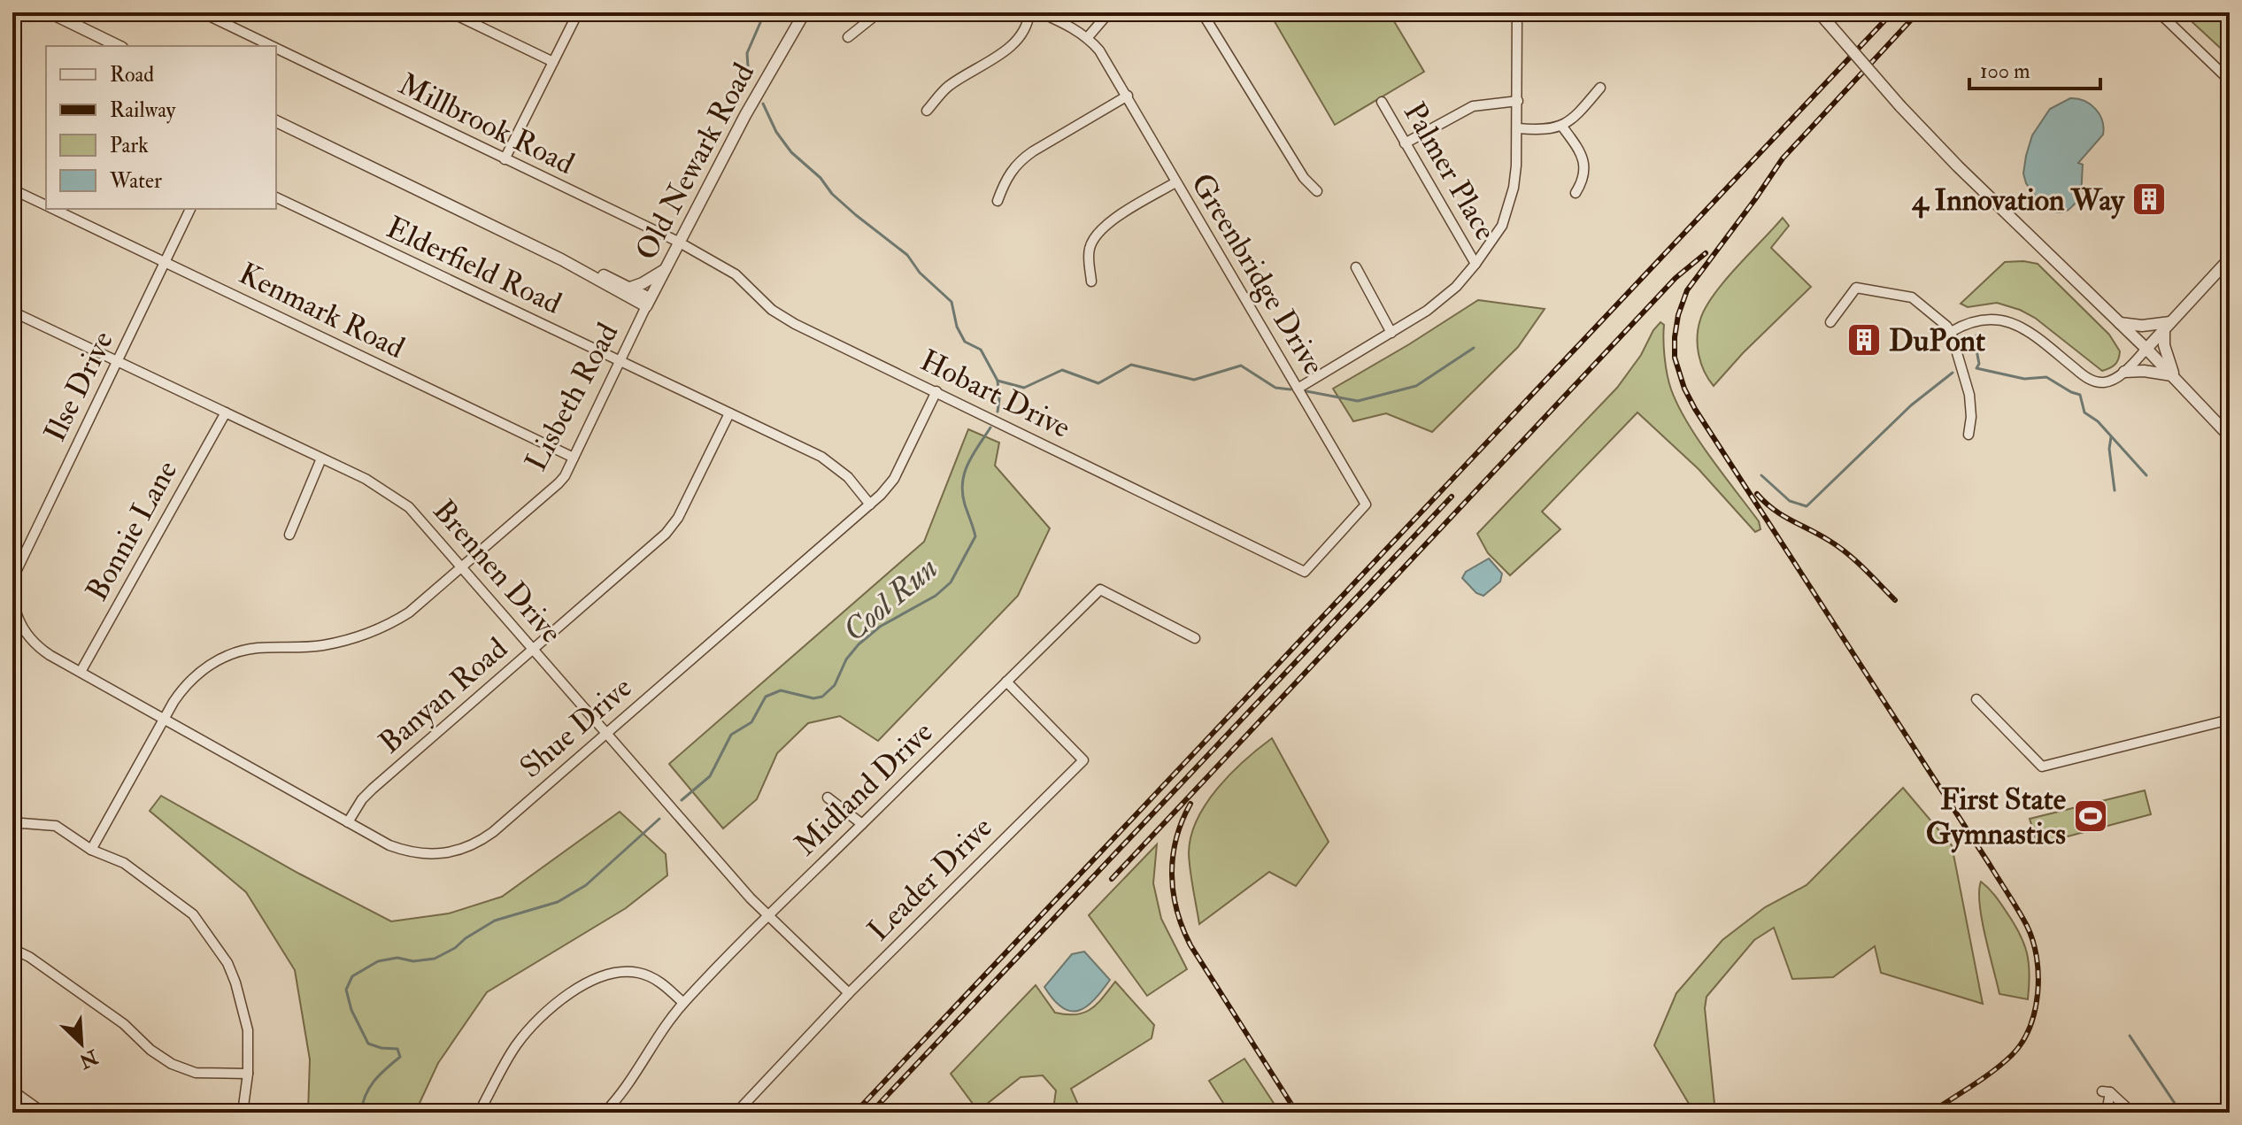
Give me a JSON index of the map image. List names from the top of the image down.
{
  "streets": {
    "street": [
      "Millbrook Road",
      "Old Newark Road",
      "Palmer Place",
      "Elderfield Road",
      "Greenbridge Drive",
      "Kenmark Road",
      "Ilse Drive",
      "Hobart Drive",
      "Lisbeth Road",
      "Bonnie Lane",
      "Brennen Drive",
      "Banyan Road",
      "Shue Drive",
      "Midland Drive",
      "Leader Drive"
    ]
  },
  "crossings": [
    ["Millbrook Road", "Old Newark Road"],
    ["Millbrook Road", "Hobart Drive"],
    ["Old Newark Road", "Hobart Drive"],
    ["Old Newark Road", "Lisbeth Road"],
    ["Elderfield Road", "Lisbeth Road"],
    ["Elderfield Road", "Banyan Road"],
    ["Elderfield Road", "Shue Drive"],
    ["Greenbridge Drive", "Hobart Drive"],
    ["Kenmark Road", "Ilse Drive"],
    ["Kenmark Road", "Lisbeth Road"],
    ["Ilse Drive", "Lisbeth Road"],
    ["Ilse Drive", "Bonnie Lane"],
    ["Ilse Drive", "Brennen Drive"],
    ["Ilse Drive", "Shue Drive"],
    ["Hobart Drive", "Shue Drive"],
    ["Lisbeth Road", "Brennen Drive"],
    ["Lisbeth Road", "Shue Drive"],
    ["Bonnie Lane", "Brennen Drive"],
    ["Brennen Drive", "Banyan Road"],
    ["Brennen Drive", "Shue Drive"],
    ["Brennen Drive", "Midland Drive"],
    ["Brennen Drive", "Leader Drive"],
    ["Banyan Road", "Shue Drive"],
    ["Midland Drive", "Leader Drive"]
  ],
  "water": ["Cool Run"],
  "places": {
    "building": ["4 Innovation Way", "DuPont"],
    "sports": ["First State Gymnastics"]
  },
  "legend": [
    "Road",
    "Railway",
    "Park",
    "Water"
  ],
  "scale_bar": "100 m",
  "north": "bottom right"
}
